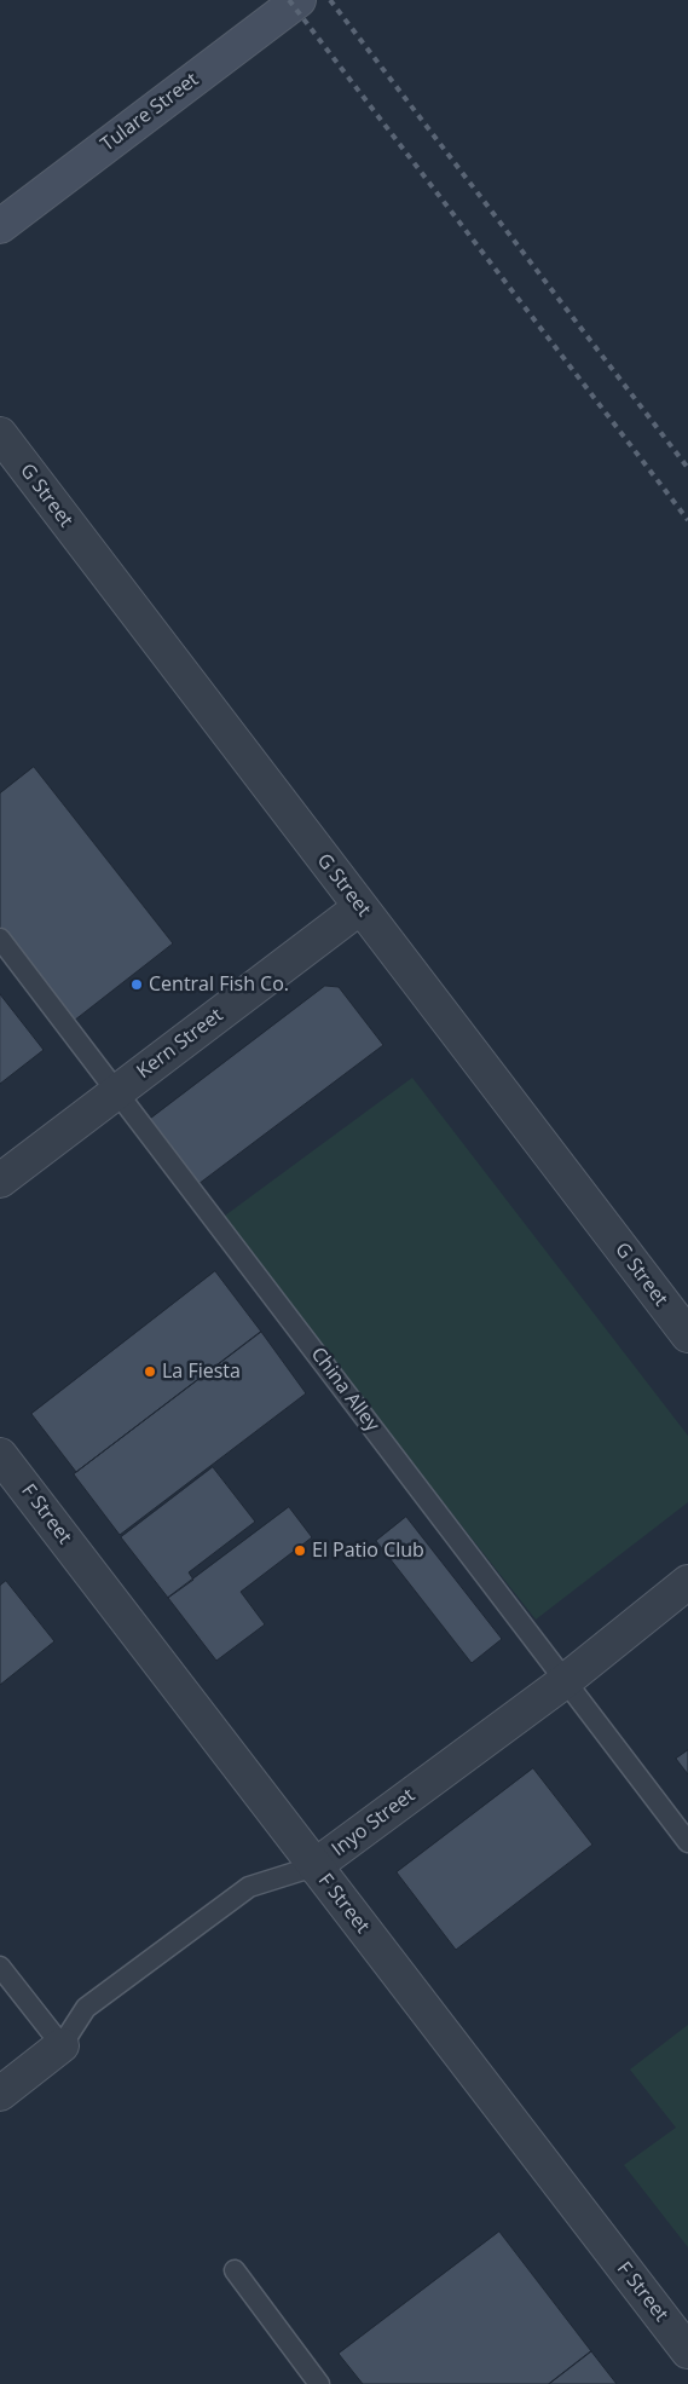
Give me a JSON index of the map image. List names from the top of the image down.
{
  "streets": {
    "main road": ["Tulare Street"],
    "street": [
      "G Street",
      "Kern Street",
      "F Street",
      "Inyo Street"
    ],
    "lane": ["China Alley"]
  },
  "crossings": [
    ["G Street", "Kern Street"],
    ["Kern Street", "China Alley"],
    ["China Alley", "Inyo Street"],
    ["F Street", "Inyo Street"]
  ],
  "places": ["Central Fish Co.", "La Fiesta", "El Patio Club"]
}
